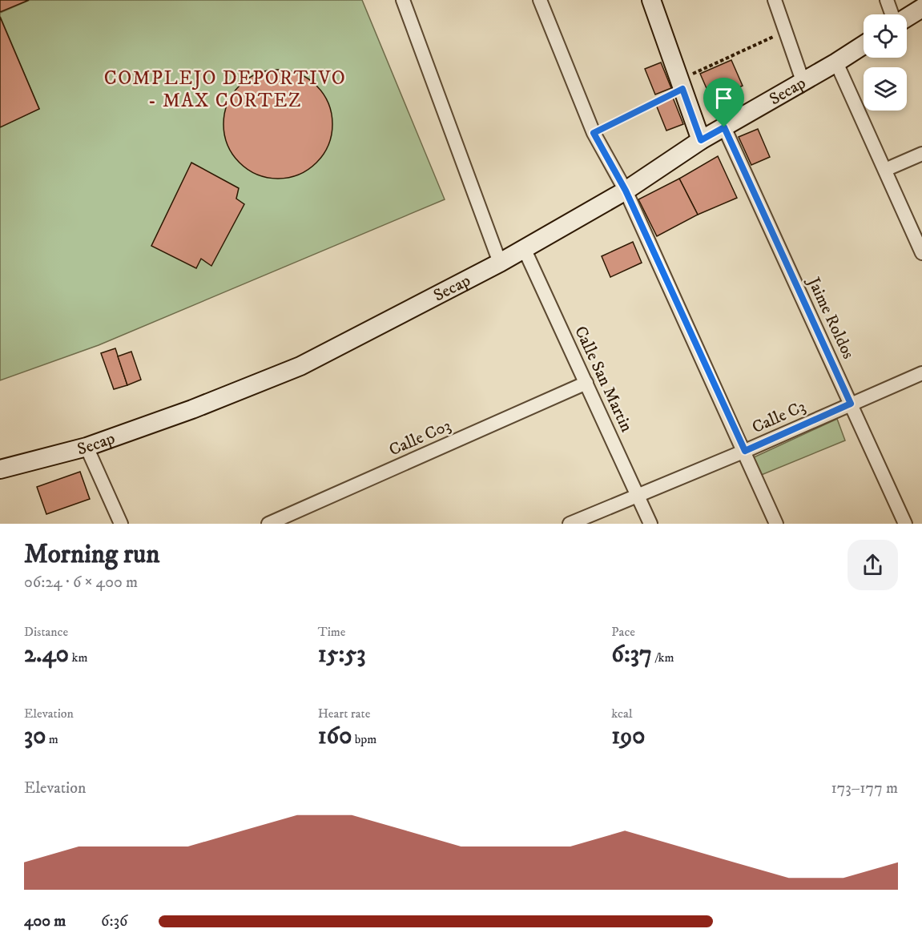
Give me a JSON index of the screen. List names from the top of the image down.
{
  "streets": {
    "street": [
      "Secap",
      "Jaime Roldos",
      "Calle San Martin",
      "Calle C3",
      "Calle C03"
    ]
  },
  "crossings": [
    ["Secap", "Jaime Roldos"],
    ["Secap", "Calle San Martin"],
    ["Jaime Roldos", "Calle C3"],
    ["Calle San Martin", "Calle C3"],
    ["Calle San Martin", "Calle C03"]
  ],
  "districts": ["COMPLEJO DEPORTIVO - MAX CORTEZ"],
  "page": {
    "heading": ["Morning run", "06:24 · 6 × 400 m"],
    "stats": [
      ["Distance", "2.40 km"],
      ["Time", "15:53"],
      ["Pace", "6:37 /km"],
      ["Elevation", "30 m"],
      ["Heart rate", "160 bpm"],
      ["kcal", "190"]
    ],
    "chart": ["Elevation", "173–177 m"],
    "list": [
      {
        "name": "400 m",
        "note": "6:36"
      }
    ]
  }
}
